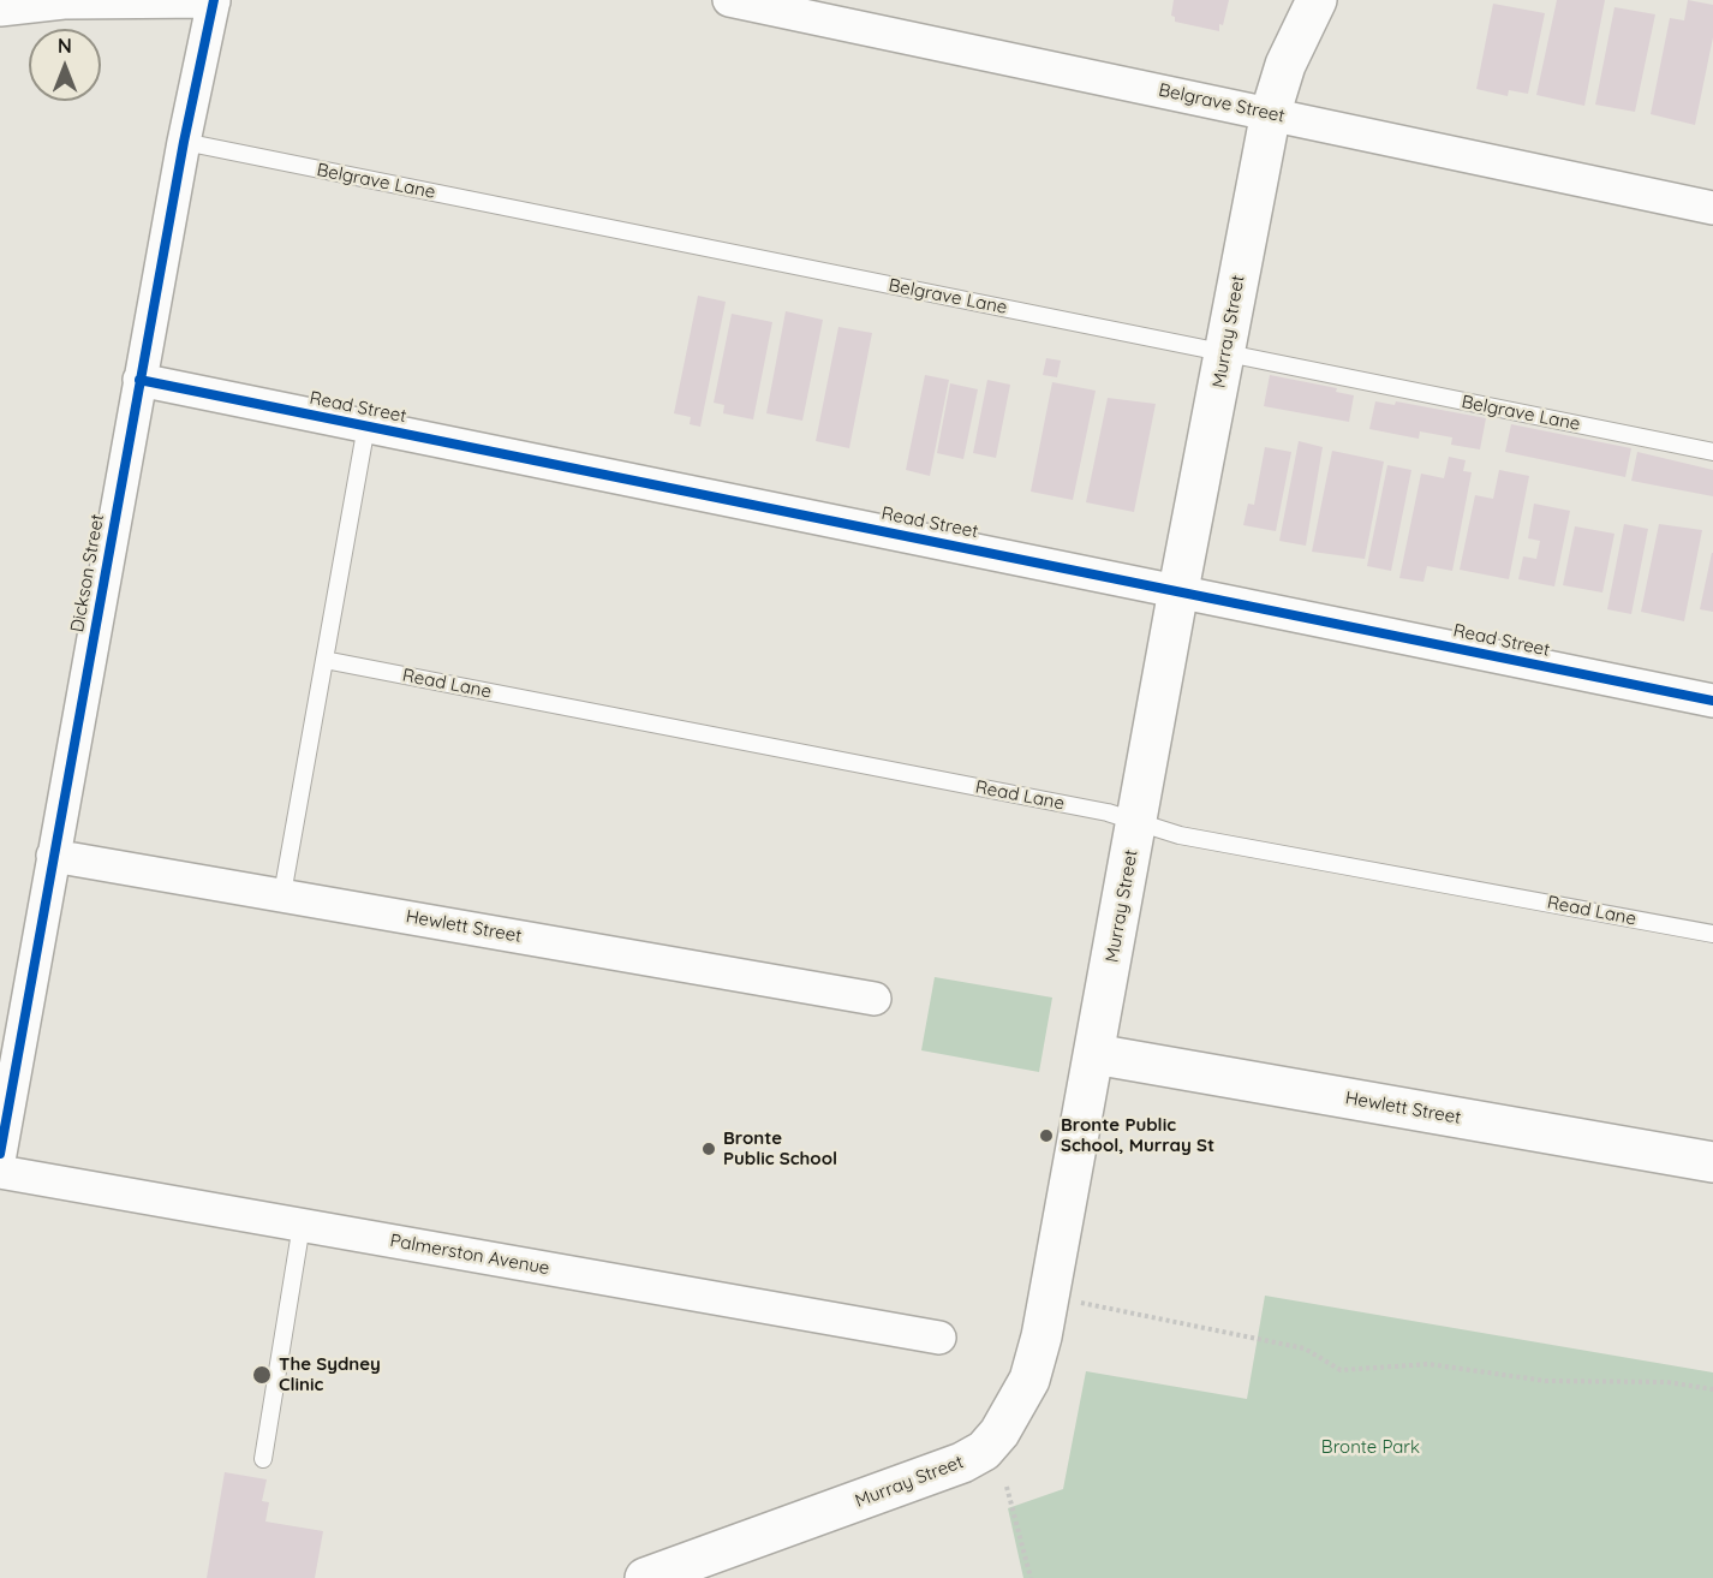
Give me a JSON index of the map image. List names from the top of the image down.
{
  "streets": {
    "main road": ["Murray Street", "Hewlett Street"],
    "street": [
      "Belgrave Street",
      "Read Street",
      "Dickson Street",
      "Palmerston Avenue"
    ],
    "lane": ["Belgrave Lane", "Read Lane"]
  },
  "crossings": [
    ["Belgrave Street", "Murray Street"],
    ["Belgrave Lane", "Murray Street"],
    ["Belgrave Lane", "Dickson Street"],
    ["Murray Street", "Read Street"],
    ["Murray Street", "Read Lane"],
    ["Murray Street", "Hewlett Street"],
    ["Read Street", "Dickson Street"],
    ["Dickson Street", "Hewlett Street"]
  ],
  "parks": ["Bronte Park"],
  "places": ["Bronte Public School, Murray St", "Bronte Public School", "The Sydney Clinic"],
  "north": "top"
}
